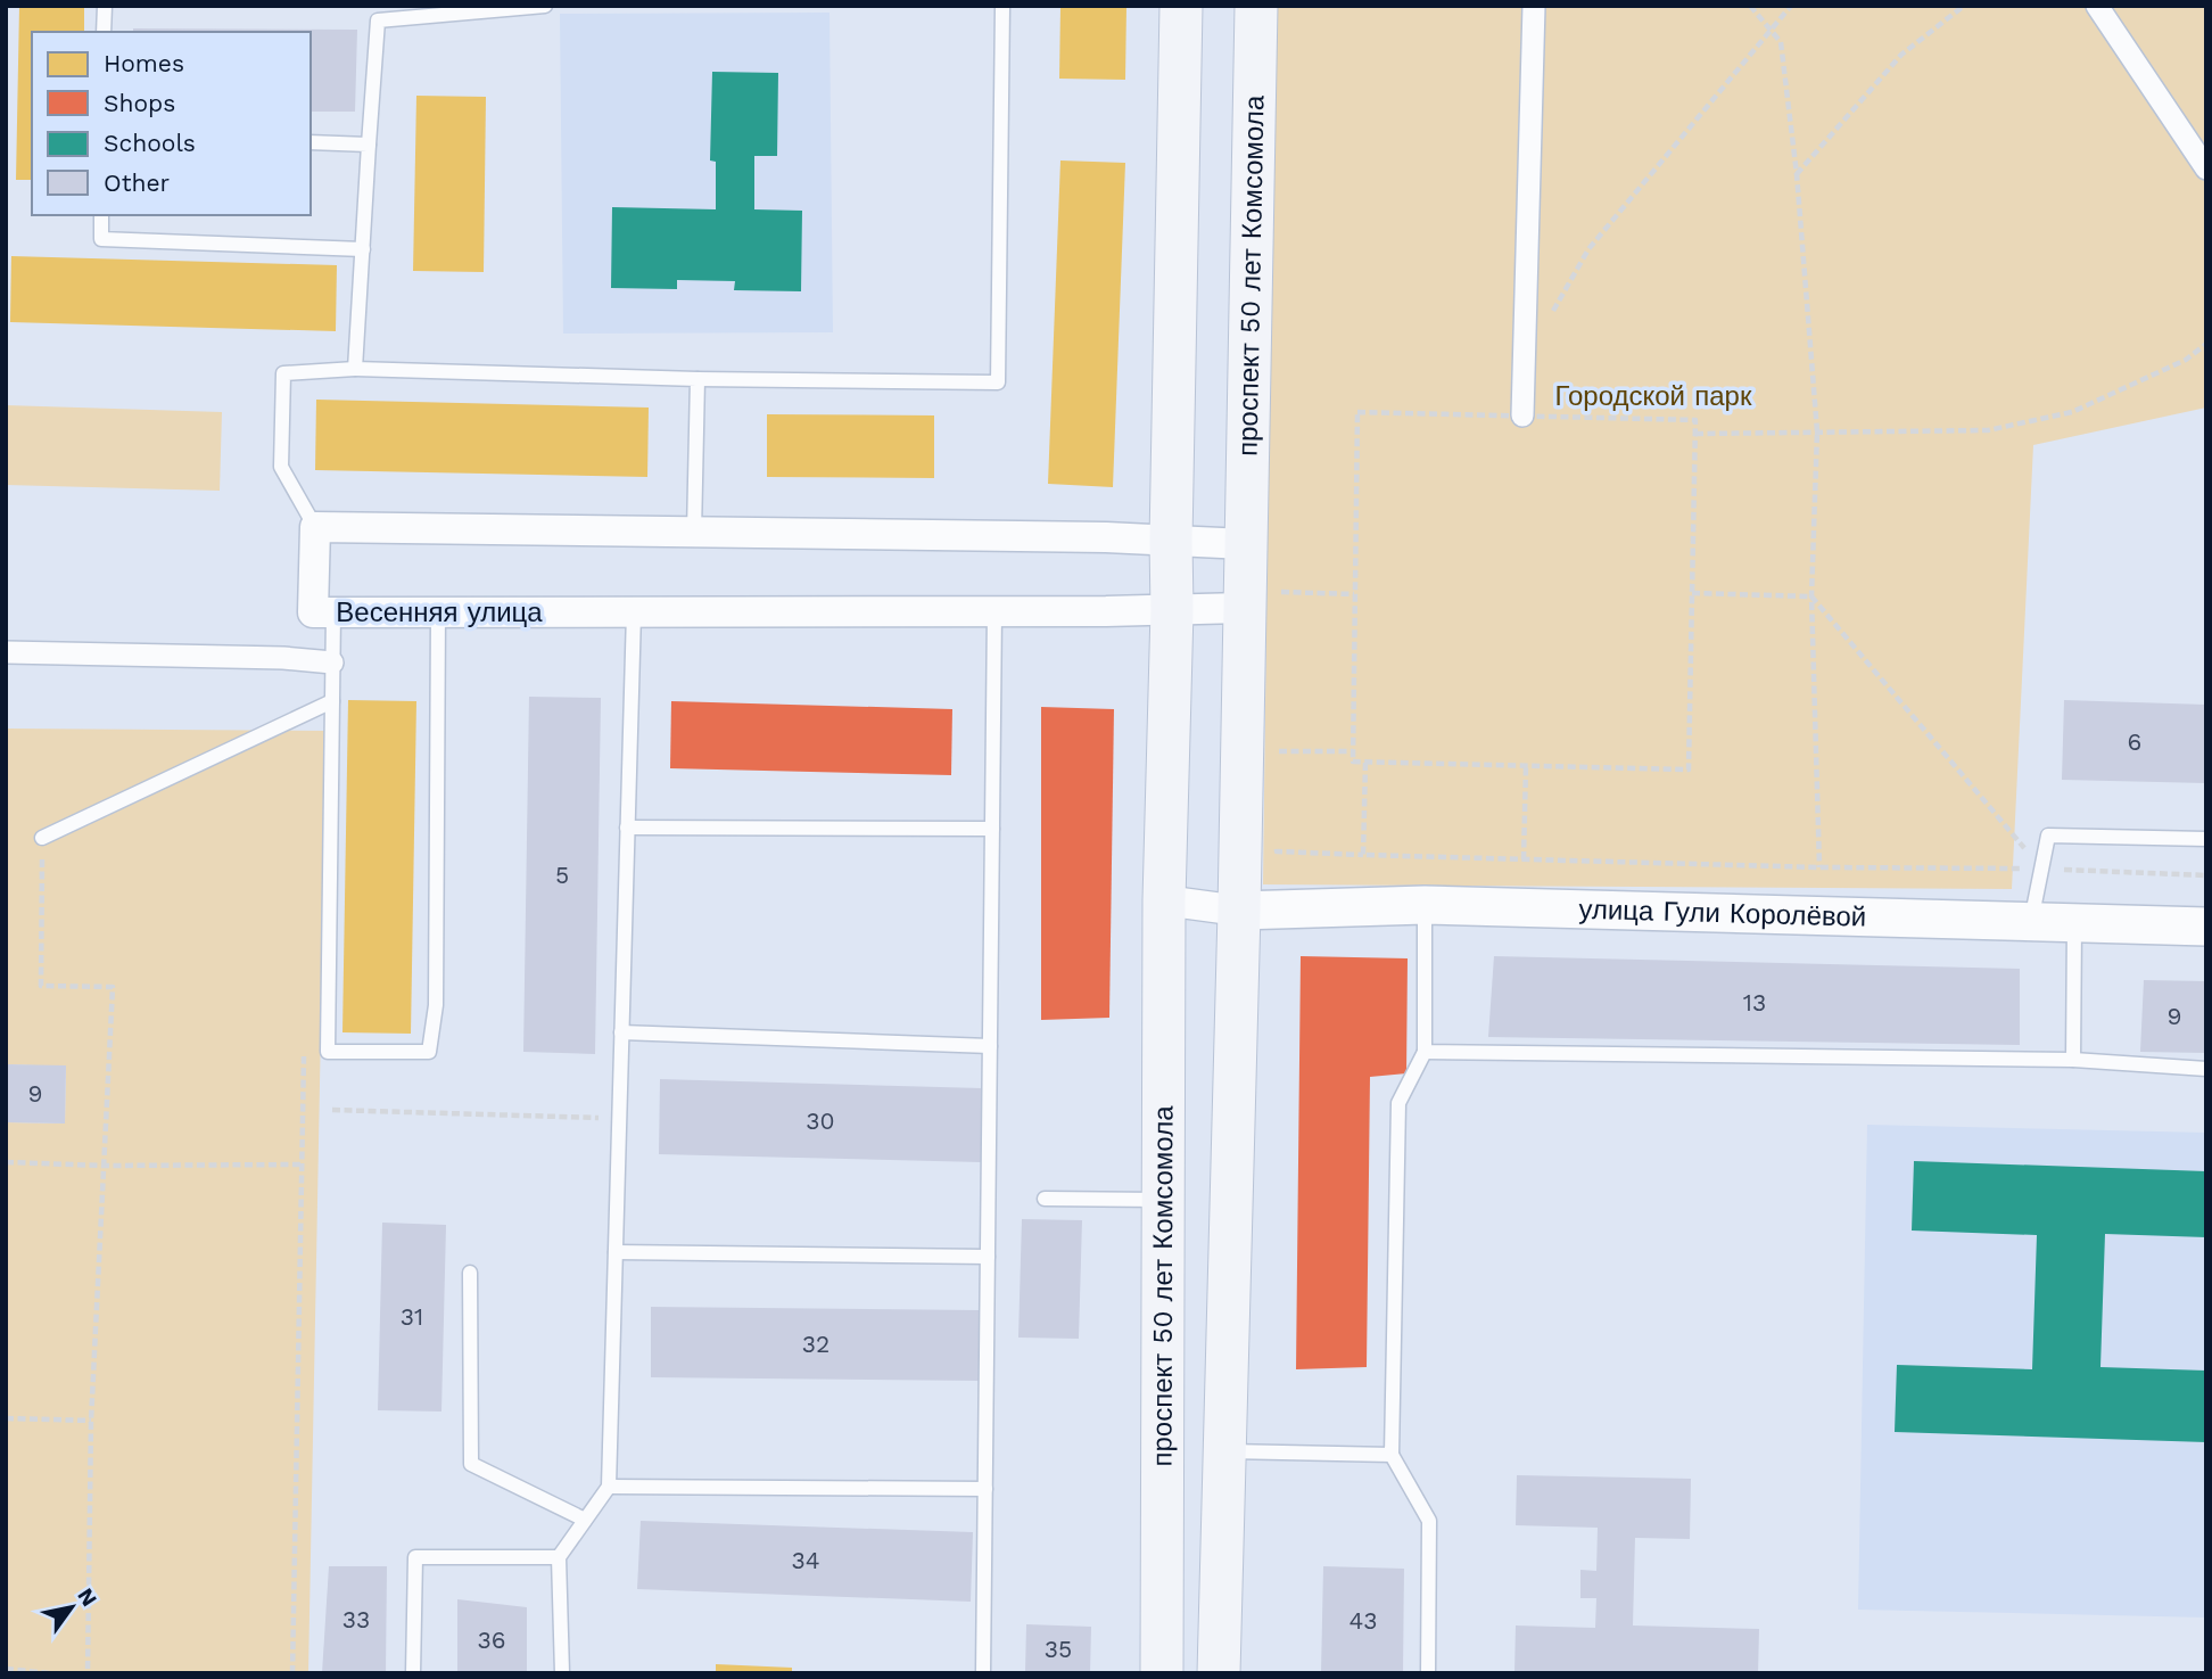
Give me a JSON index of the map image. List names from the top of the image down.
{
  "streets": {
    "main road": ["проспект 50 лет Комсомола"],
    "street": ["Весенняя улица", "улица Гули Королёвой"]
  },
  "crossings": [
    ["проспект 50 лет Комсомола", "Весенняя улица"],
    ["проспект 50 лет Комсомола", "улица Гули Королёвой"]
  ],
  "parks": ["Городской парк"],
  "house_numbers": [
    "6",
    "5",
    "13",
    "9",
    "9",
    "30",
    "31",
    "32",
    "34",
    "33",
    "43",
    "36",
    "35"
  ],
  "legend": [
    "Homes",
    "Shops",
    "Schools",
    "Other"
  ],
  "north": "top right"
}
